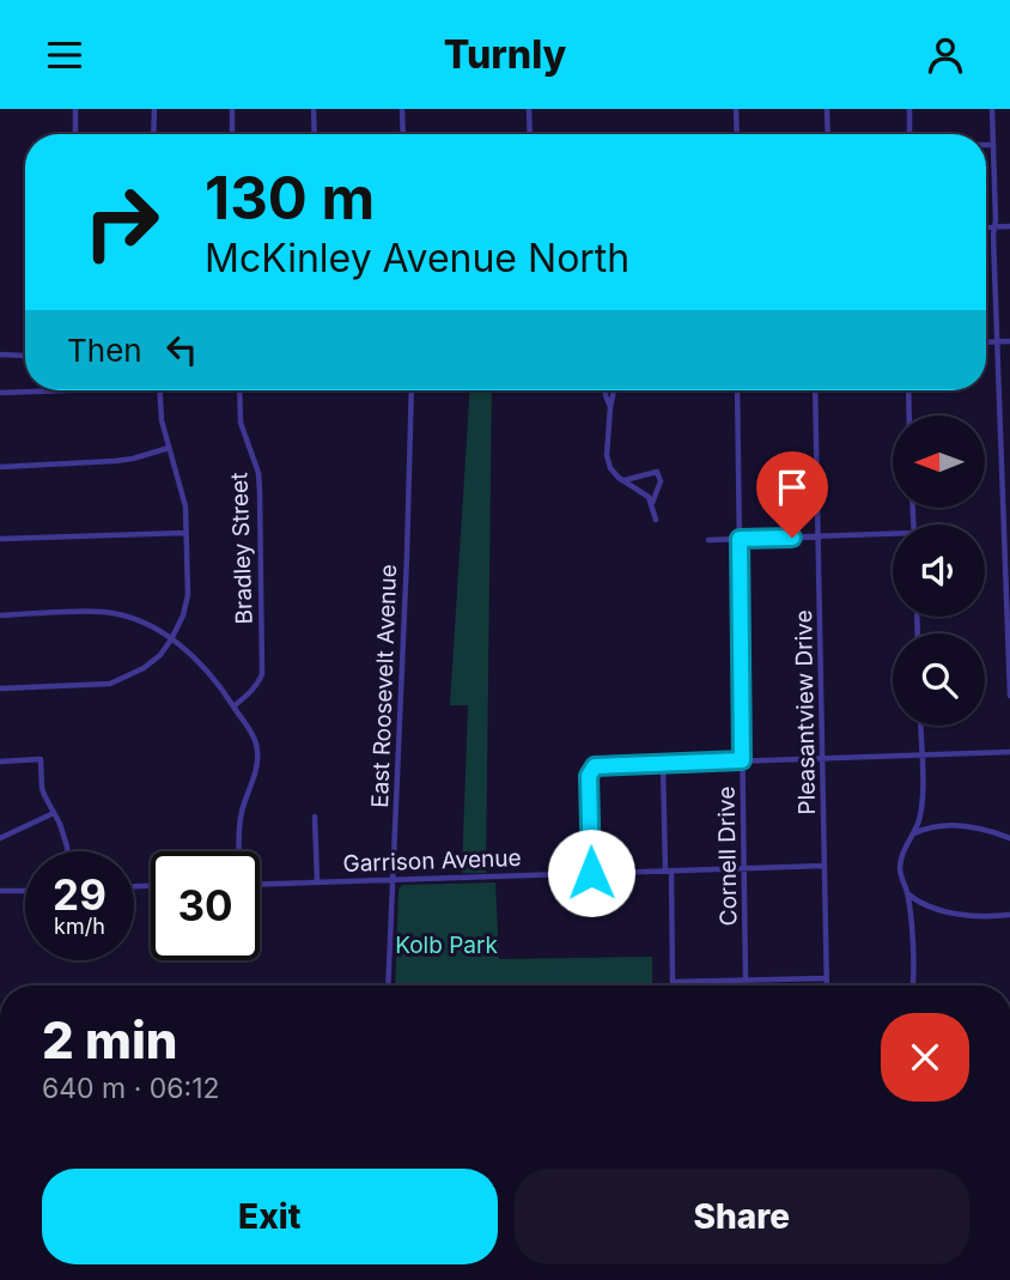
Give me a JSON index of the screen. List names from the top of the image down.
{
  "streets": {
    "street": [
      "Bradley Street",
      "East Roosevelt Avenue",
      "Pleasantview Drive",
      "Cornell Drive",
      "Garrison Avenue"
    ]
  },
  "crossings": [
    ["East Roosevelt Avenue", "Garrison Avenue"],
    ["Pleasantview Drive", "Garrison Avenue"],
    ["Cornell Drive", "Garrison Avenue"]
  ],
  "parks": ["Kolb Park"],
  "north": "left",
  "page": {
    "header": "Turnly",
    "turn": ["130 m", "McKinley Avenue North"],
    "then": "Then",
    "speed": "29 km/h",
    "limit": "30",
    "heading": ["2 min", "640 m · 06:12"],
    "buttons": ["Exit", "Share"]
  }
}
